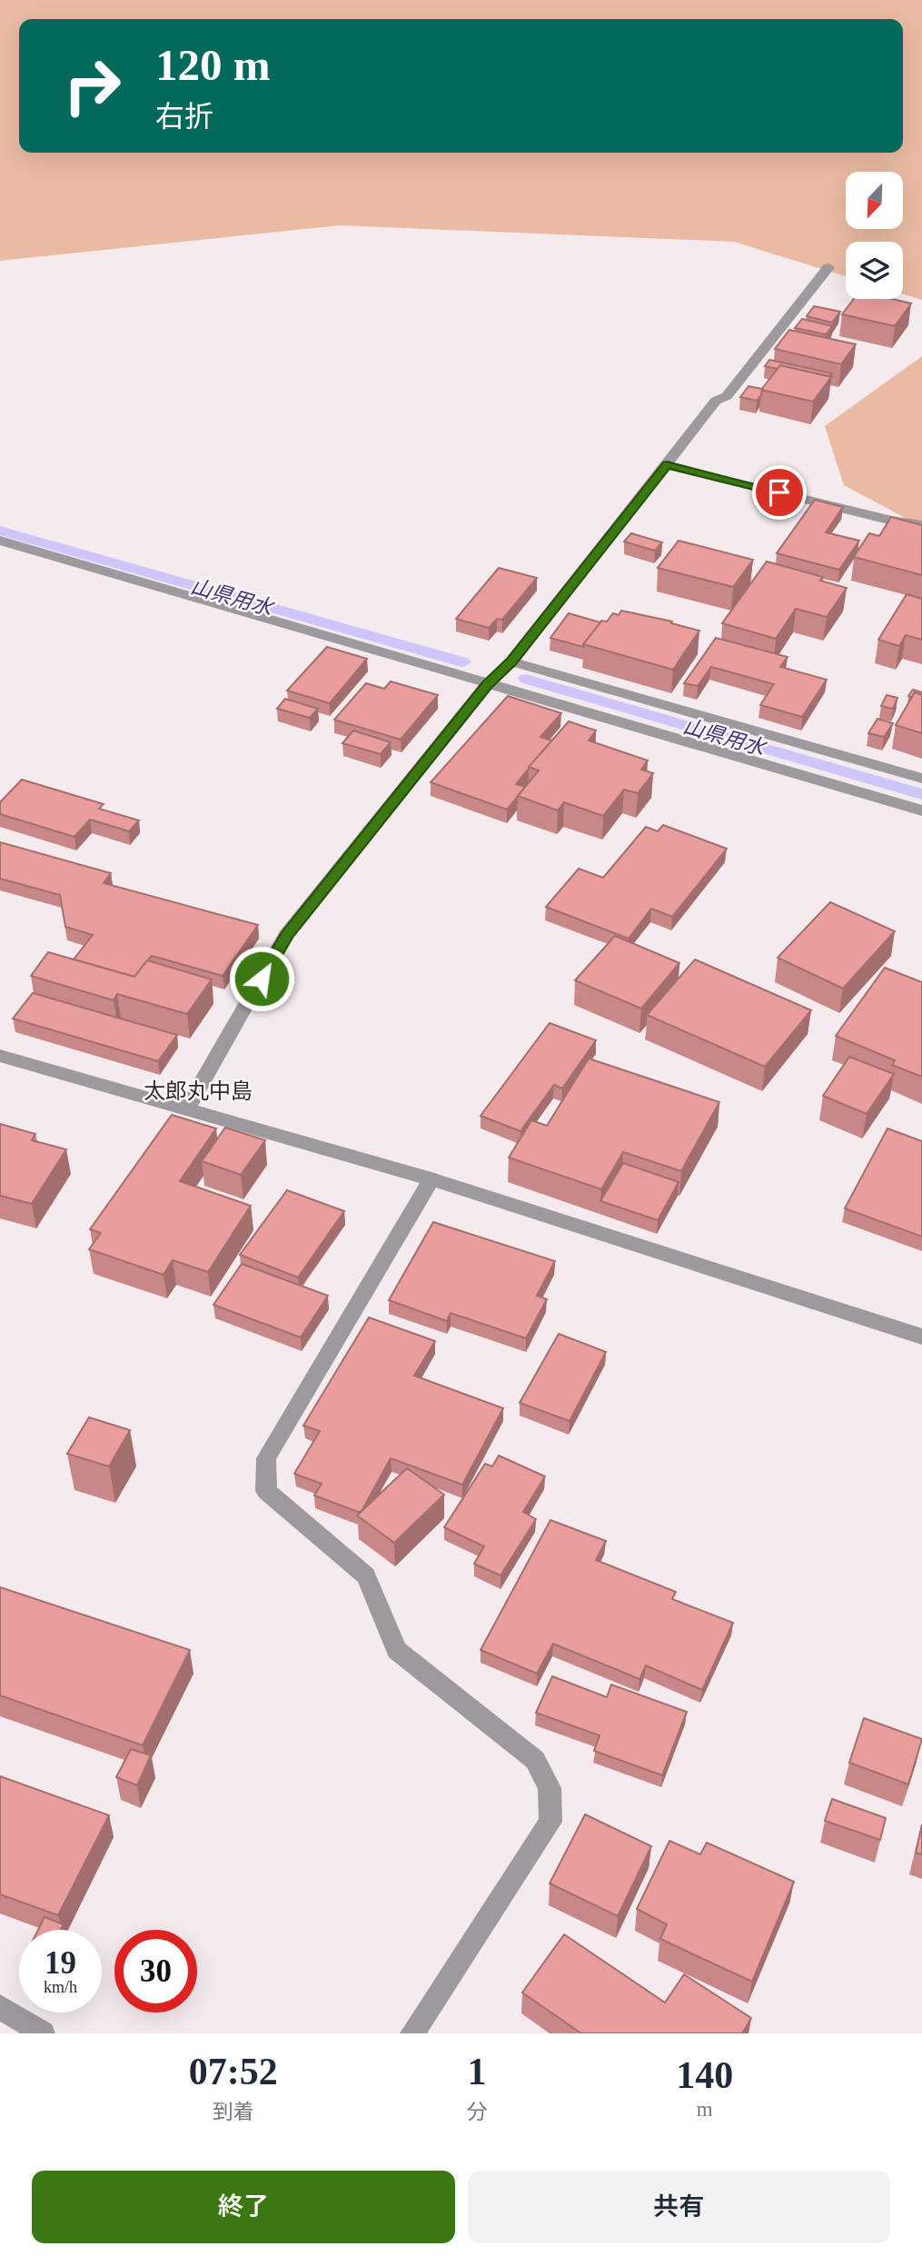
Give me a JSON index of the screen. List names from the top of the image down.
{
  "districts": ["太郎丸中島"],
  "water": ["山県用水"],
  "north": "bottom left",
  "page": {
    "turn": ["120 m", "右折"],
    "speed": "19 km/h",
    "limit": "30",
    "eta": [
      "07:52",
      "到着",
      "1",
      "分",
      "140",
      "m"
    ],
    "buttons": ["終了", "共有"]
  }
}
